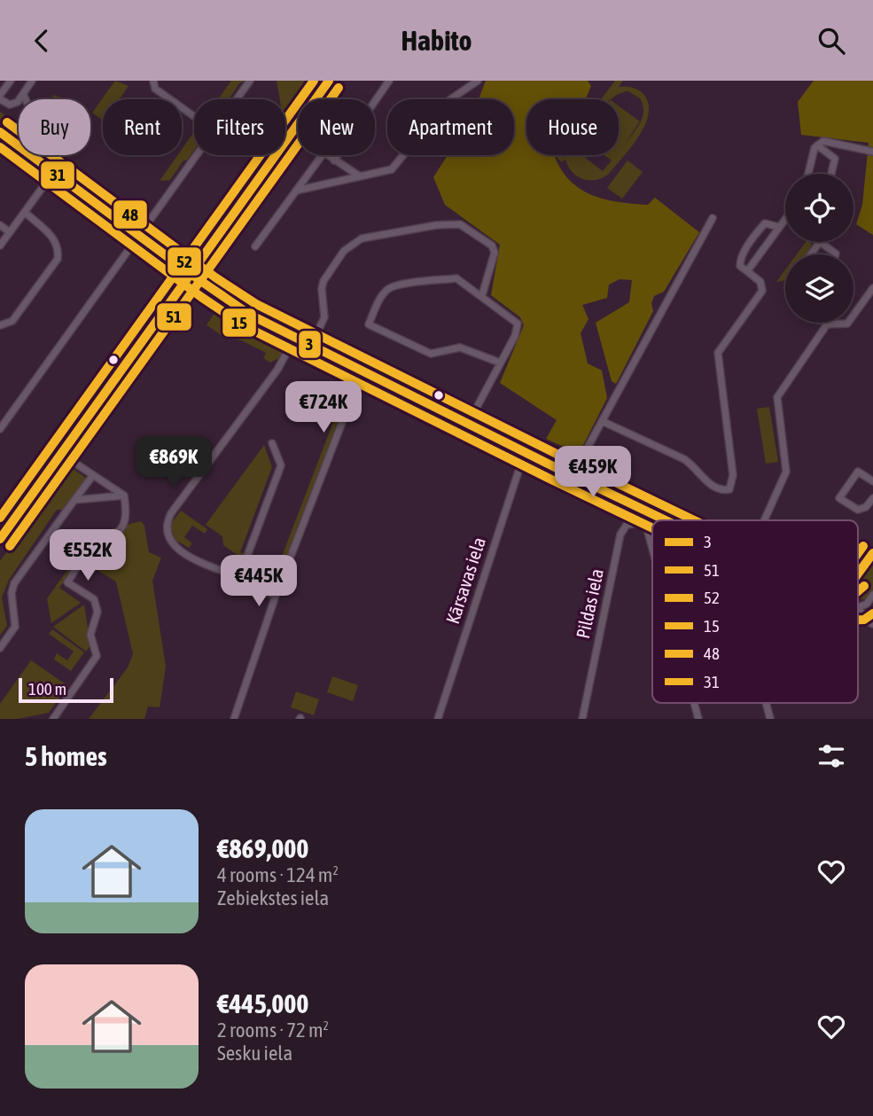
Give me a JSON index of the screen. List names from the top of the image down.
{
  "streets": {
    "street": ["Kārsavas iela", "Pildas iela"]
  },
  "lines": [
    "transit line 52",
    "transit line 31",
    "transit line 51",
    "transit line 48",
    "transit line 15",
    "transit line 3"
  ],
  "legend": [
    "3",
    "51",
    "52",
    "15",
    "48",
    "31"
  ],
  "scale_bar": "100 m",
  "page": {
    "header": "Habito",
    "chip": [
      "Buy",
      "Rent",
      "Filters",
      "New",
      "Apartment",
      "House"
    ],
    "price": [
      "€724K",
      "€869K",
      "€459K",
      "€552K",
      "€445K"
    ],
    "scale": "100 m",
    "heading": "5 homes",
    "list": [
      {
        "name": "€869,000",
        "note": "4 rooms · 124 m² · Zebiekstes iela"
      },
      {
        "name": "€445,000",
        "note": "2 rooms · 72 m² · Sesku iela"
      }
    ]
  }
}
